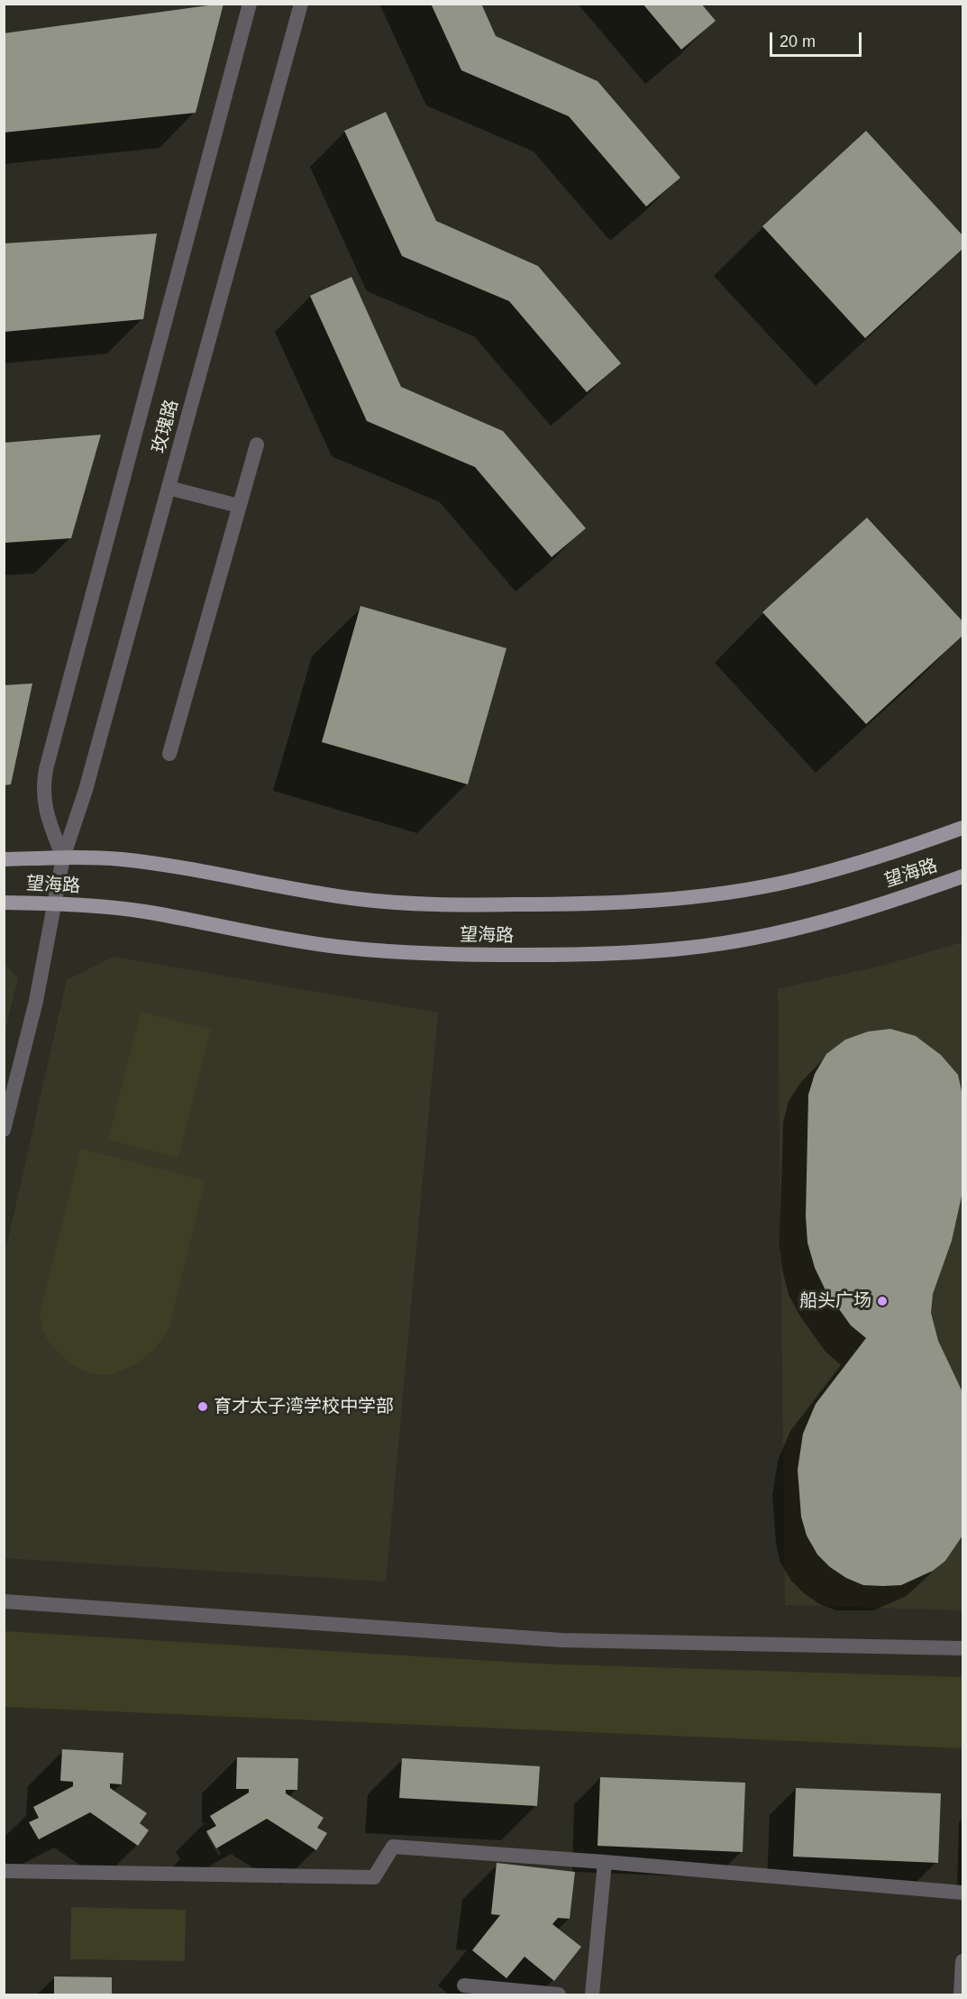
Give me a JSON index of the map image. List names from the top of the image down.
{
  "streets": {
    "main road": ["望海路"],
    "street": ["玫瑰路"]
  },
  "crossings": [
    ["玫瑰路", "望海路"]
  ],
  "places": ["船头广场", "育才太子湾学校中学部"],
  "scale_bar": "20 m"
}
